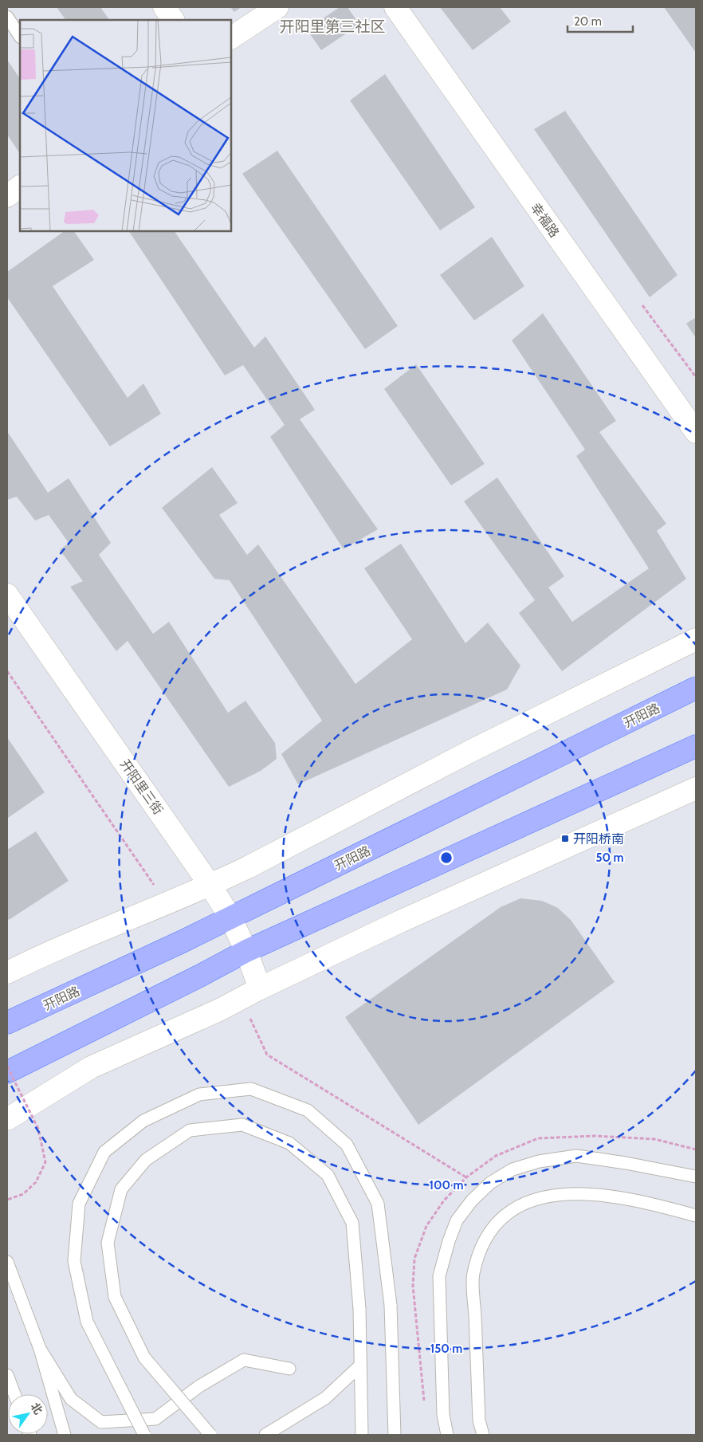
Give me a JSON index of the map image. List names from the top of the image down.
{
  "streets": {
    "main road": ["开阳路"],
    "street": ["幸福路", "开阳里三街"]
  },
  "crossings": [
    ["开阳路", "开阳里三街"]
  ],
  "districts": ["开阳里第三社区"],
  "places": {
    "transit": ["开阳桥南"]
  },
  "scale_bar": "20 m",
  "north": "top right",
  "rings": ["50 m", "100 m", "150 m"]
}
